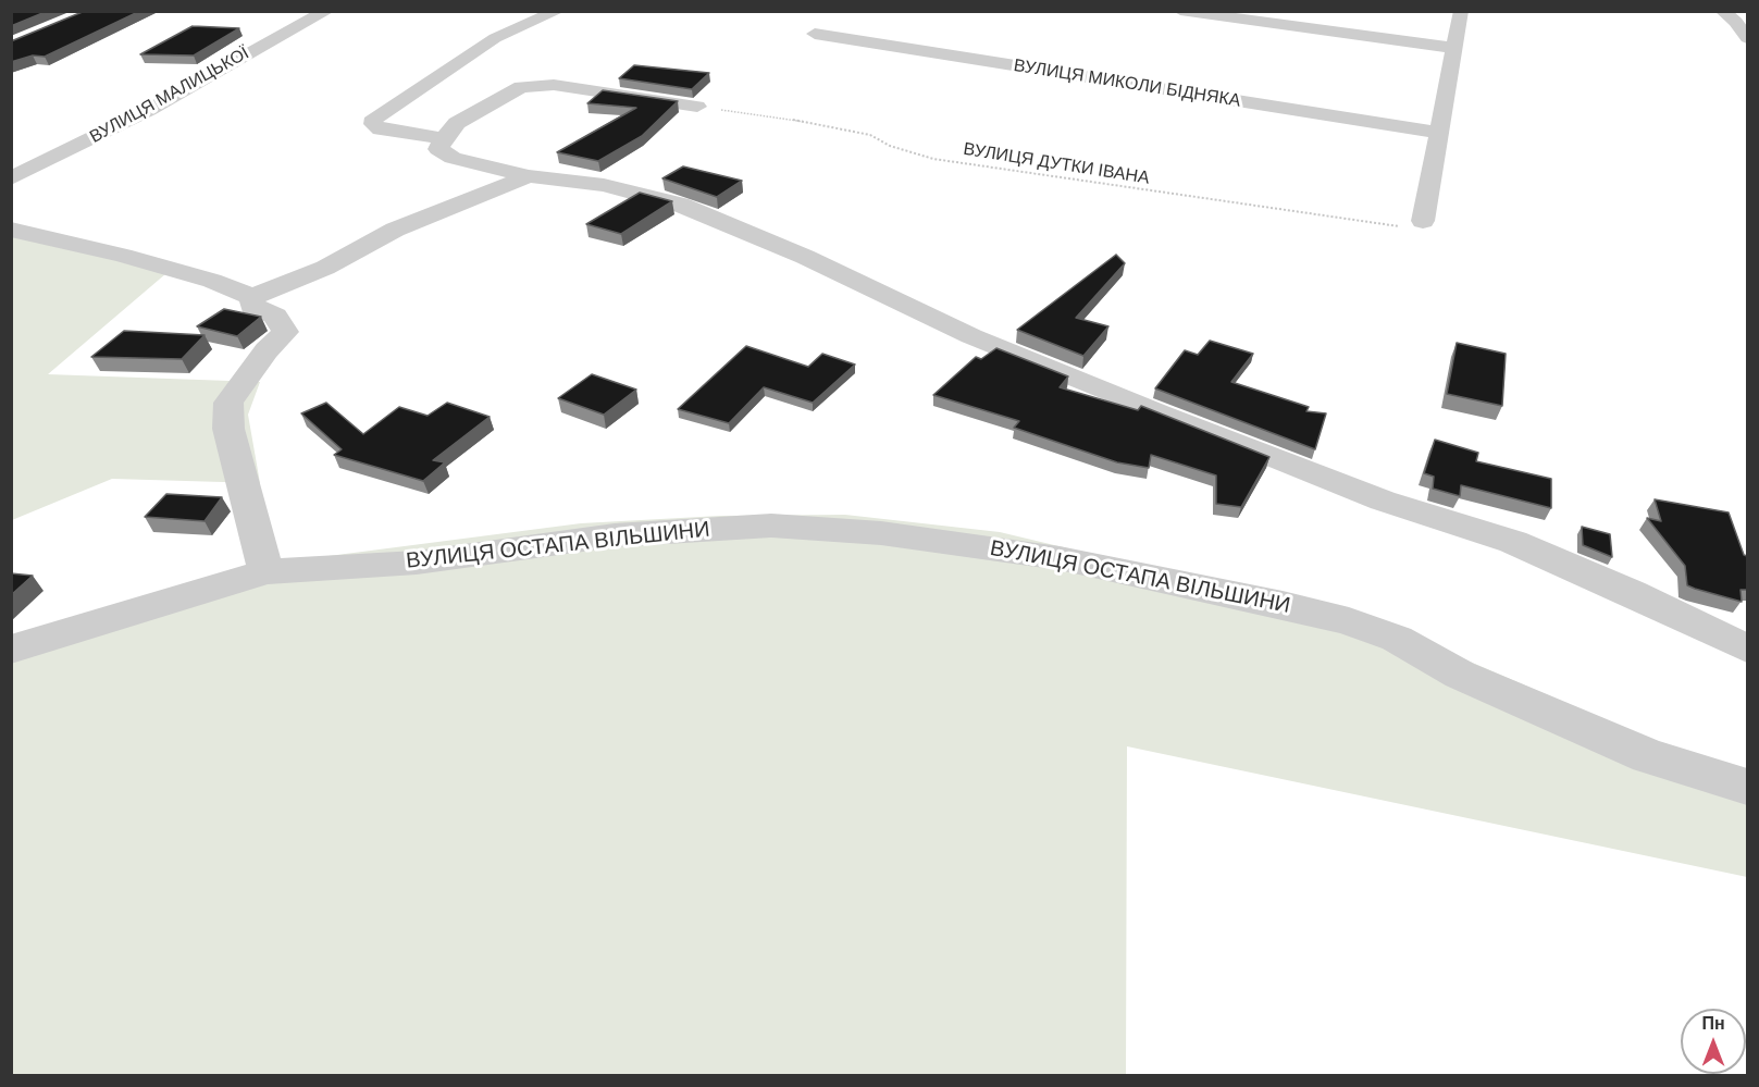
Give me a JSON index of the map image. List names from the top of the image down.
{
  "streets": {
    "street": ["ВУЛИЦЯ МИКОЛИ БІДНЯКА", "ВУЛИЦЯ МАЛИЦЬКОЇ", "ВУЛИЦЯ ОСТАПА ВІЛЬШИНИ"],
    "path": ["ВУЛИЦЯ ДУТКИ ІВАНА"]
  },
  "north": "top"
}
